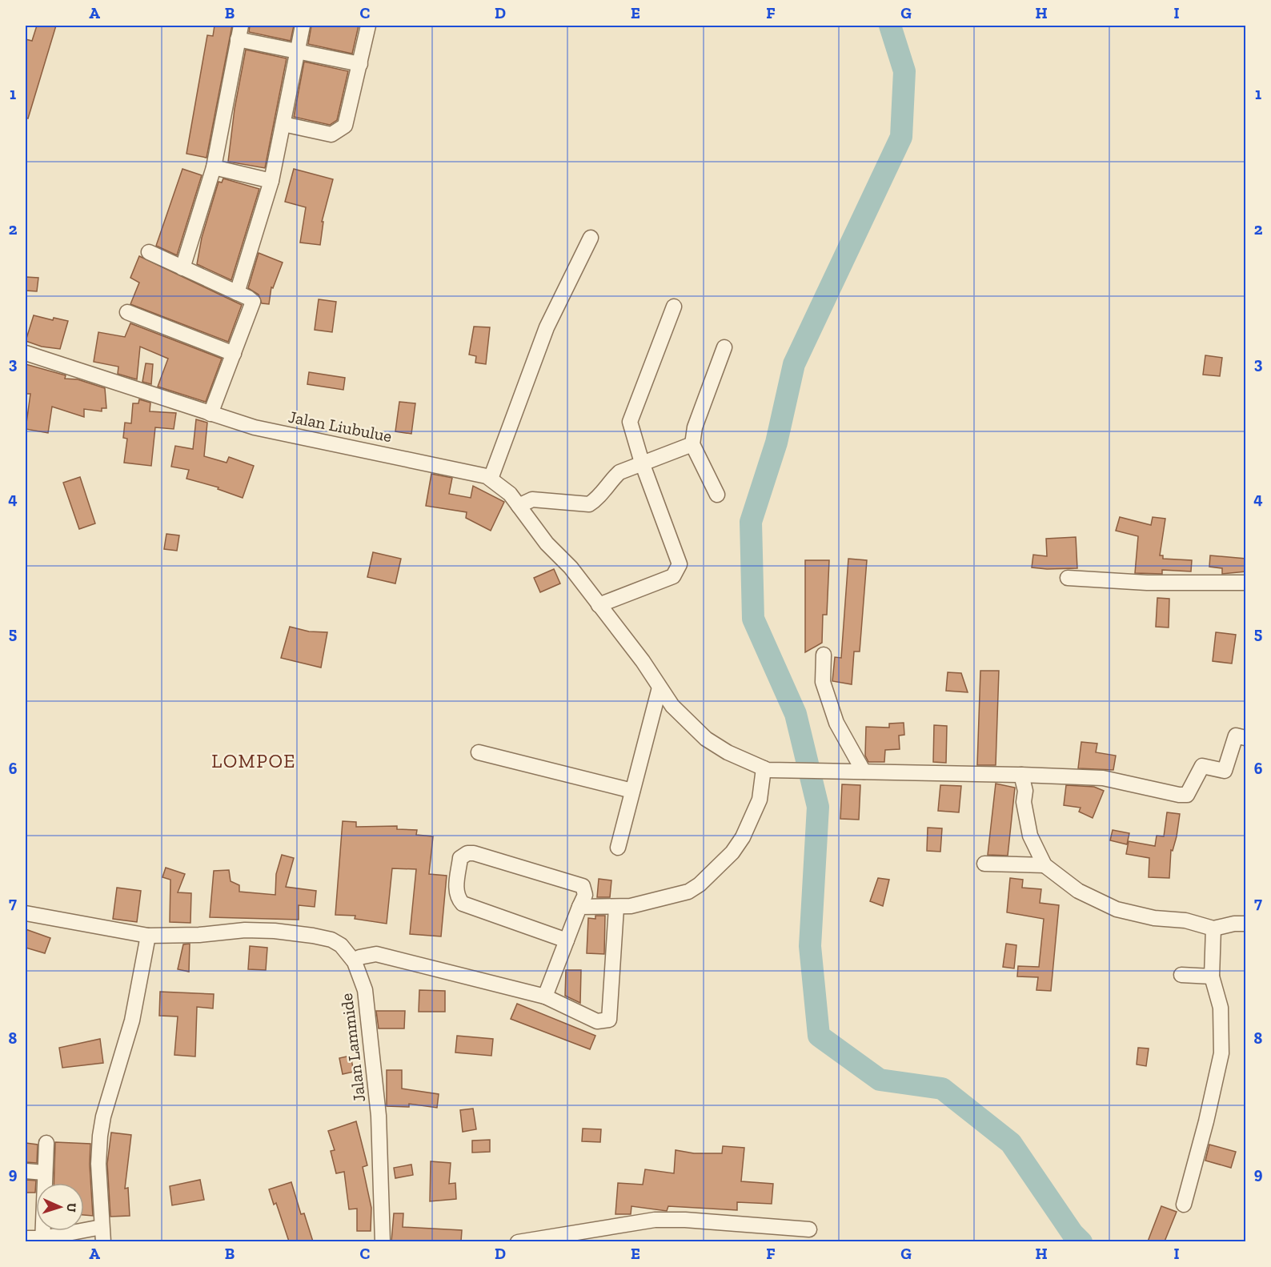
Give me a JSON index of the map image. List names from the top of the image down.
{
  "streets": {
    "street": ["Jalan Liubulue", "Jalan Lammide"]
  },
  "districts": ["LOMPOE"],
  "north": "right",
  "grid": {
    "columns": [
      "A",
      "B",
      "C",
      "D",
      "E",
      "F",
      "G",
      "H",
      "I"
    ],
    "rows": [
      "1",
      "2",
      "3",
      "4",
      "5",
      "6",
      "7",
      "8",
      "9"
    ]
  }
}
